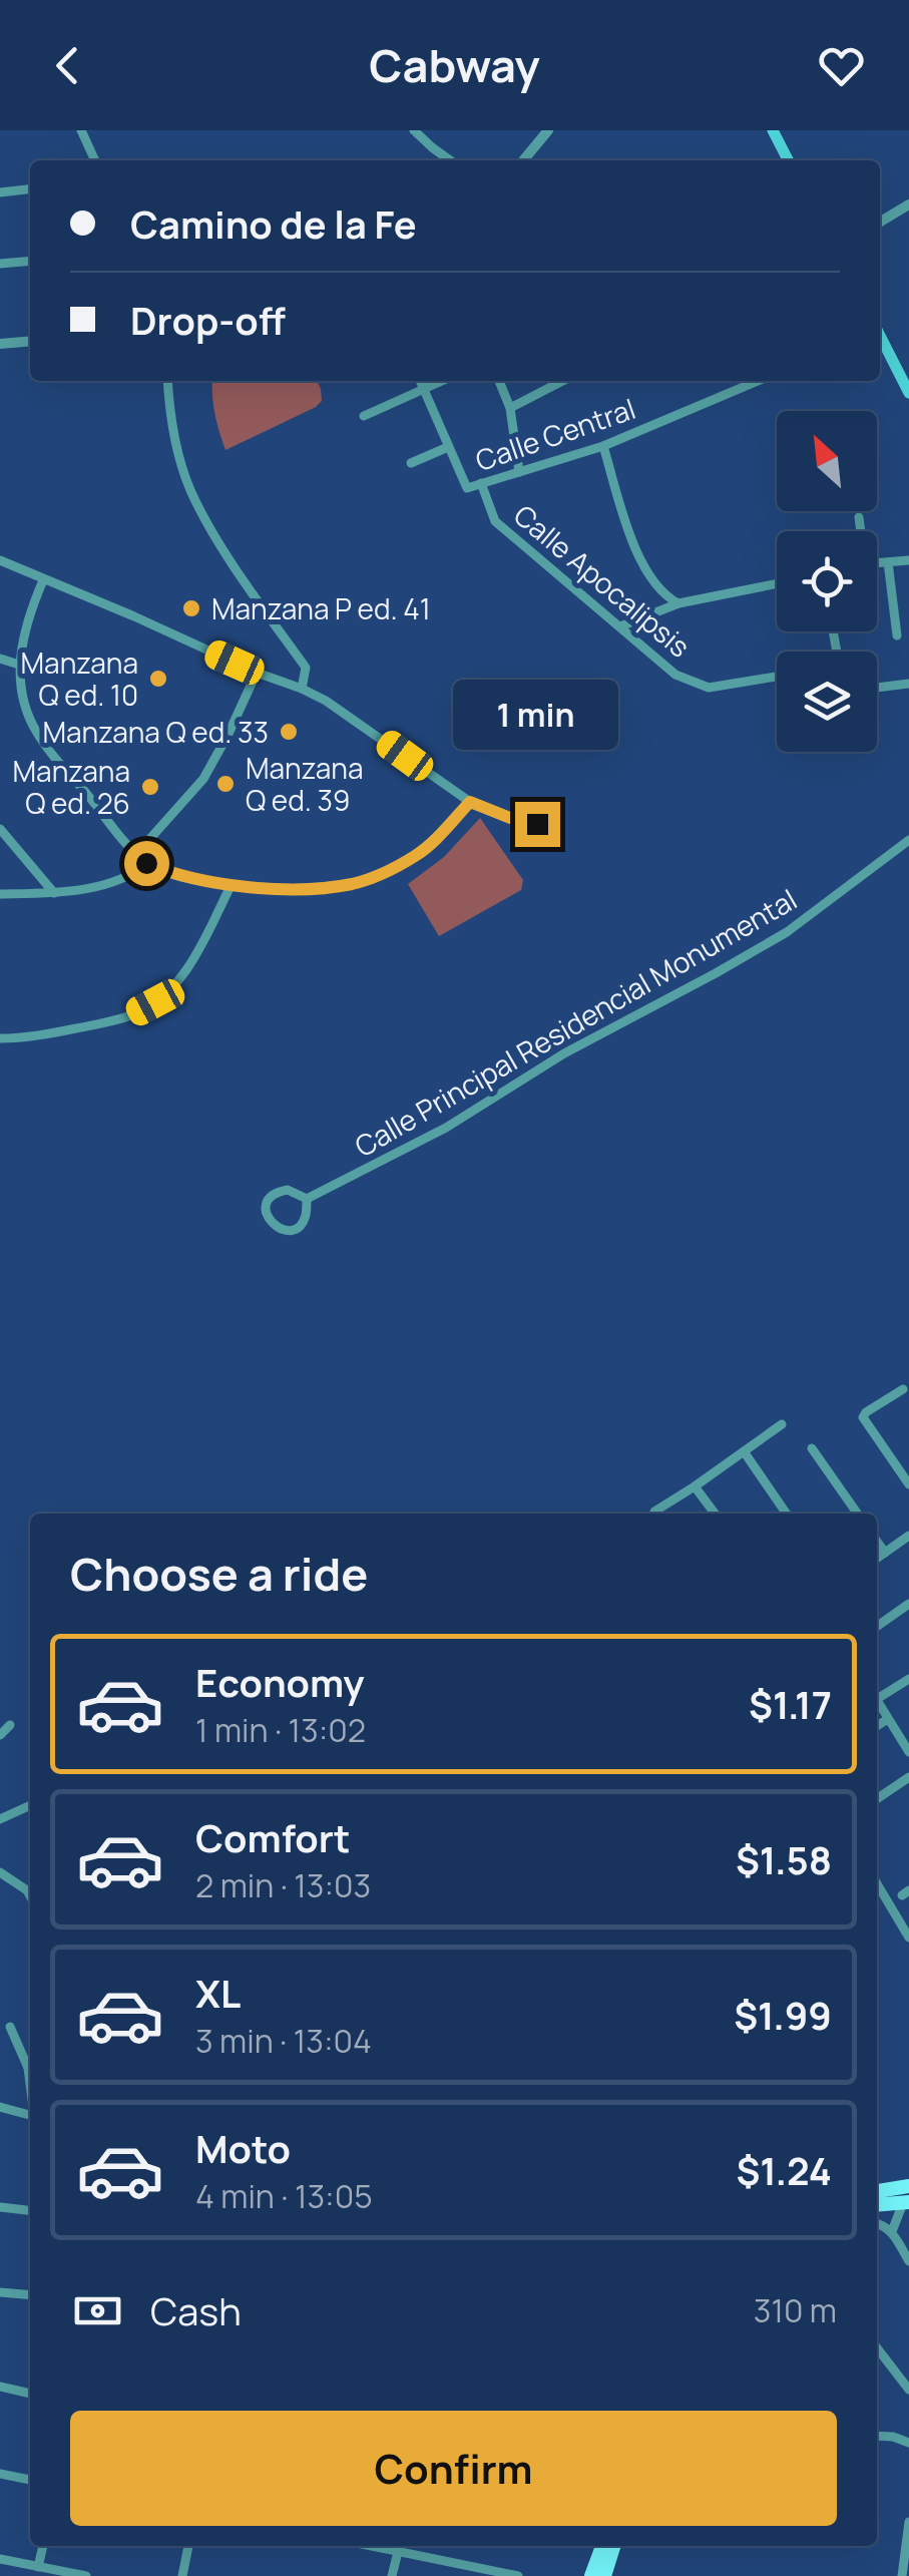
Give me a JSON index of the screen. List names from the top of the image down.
{
  "streets": {
    "street": ["Calle Central", "Calle Apocalipsis", "Calle Principal Residencial Monumental"]
  },
  "crossings": [
    ["Calle Central", "Calle Apocalipsis"]
  ],
  "places": [
    "Manzana P ed. 41",
    "Manzana Q ed. 10",
    "Manzana Q ed. 33",
    "Manzana Q ed. 39",
    "Manzana Q ed. 26"
  ],
  "north": "top left",
  "page": {
    "header": "Cabway",
    "banner": ["Camino de la Fe", "Drop-off"],
    "bubble": "1 min",
    "heading": "Choose a ride",
    "list": [
      {
        "name": "Economy",
        "note": "1 min · 13:02",
        "value": "$1.17"
      },
      {
        "name": "Comfort",
        "note": "2 min · 13:03",
        "value": "$1.58"
      },
      {
        "name": "XL",
        "note": "3 min · 13:04",
        "value": "$1.99"
      },
      {
        "name": "Moto",
        "note": "4 min · 13:05",
        "value": "$1.24"
      }
    ],
    "pay": ["Cash", "310 m"],
    "buttons": "Confirm"
  }
}
